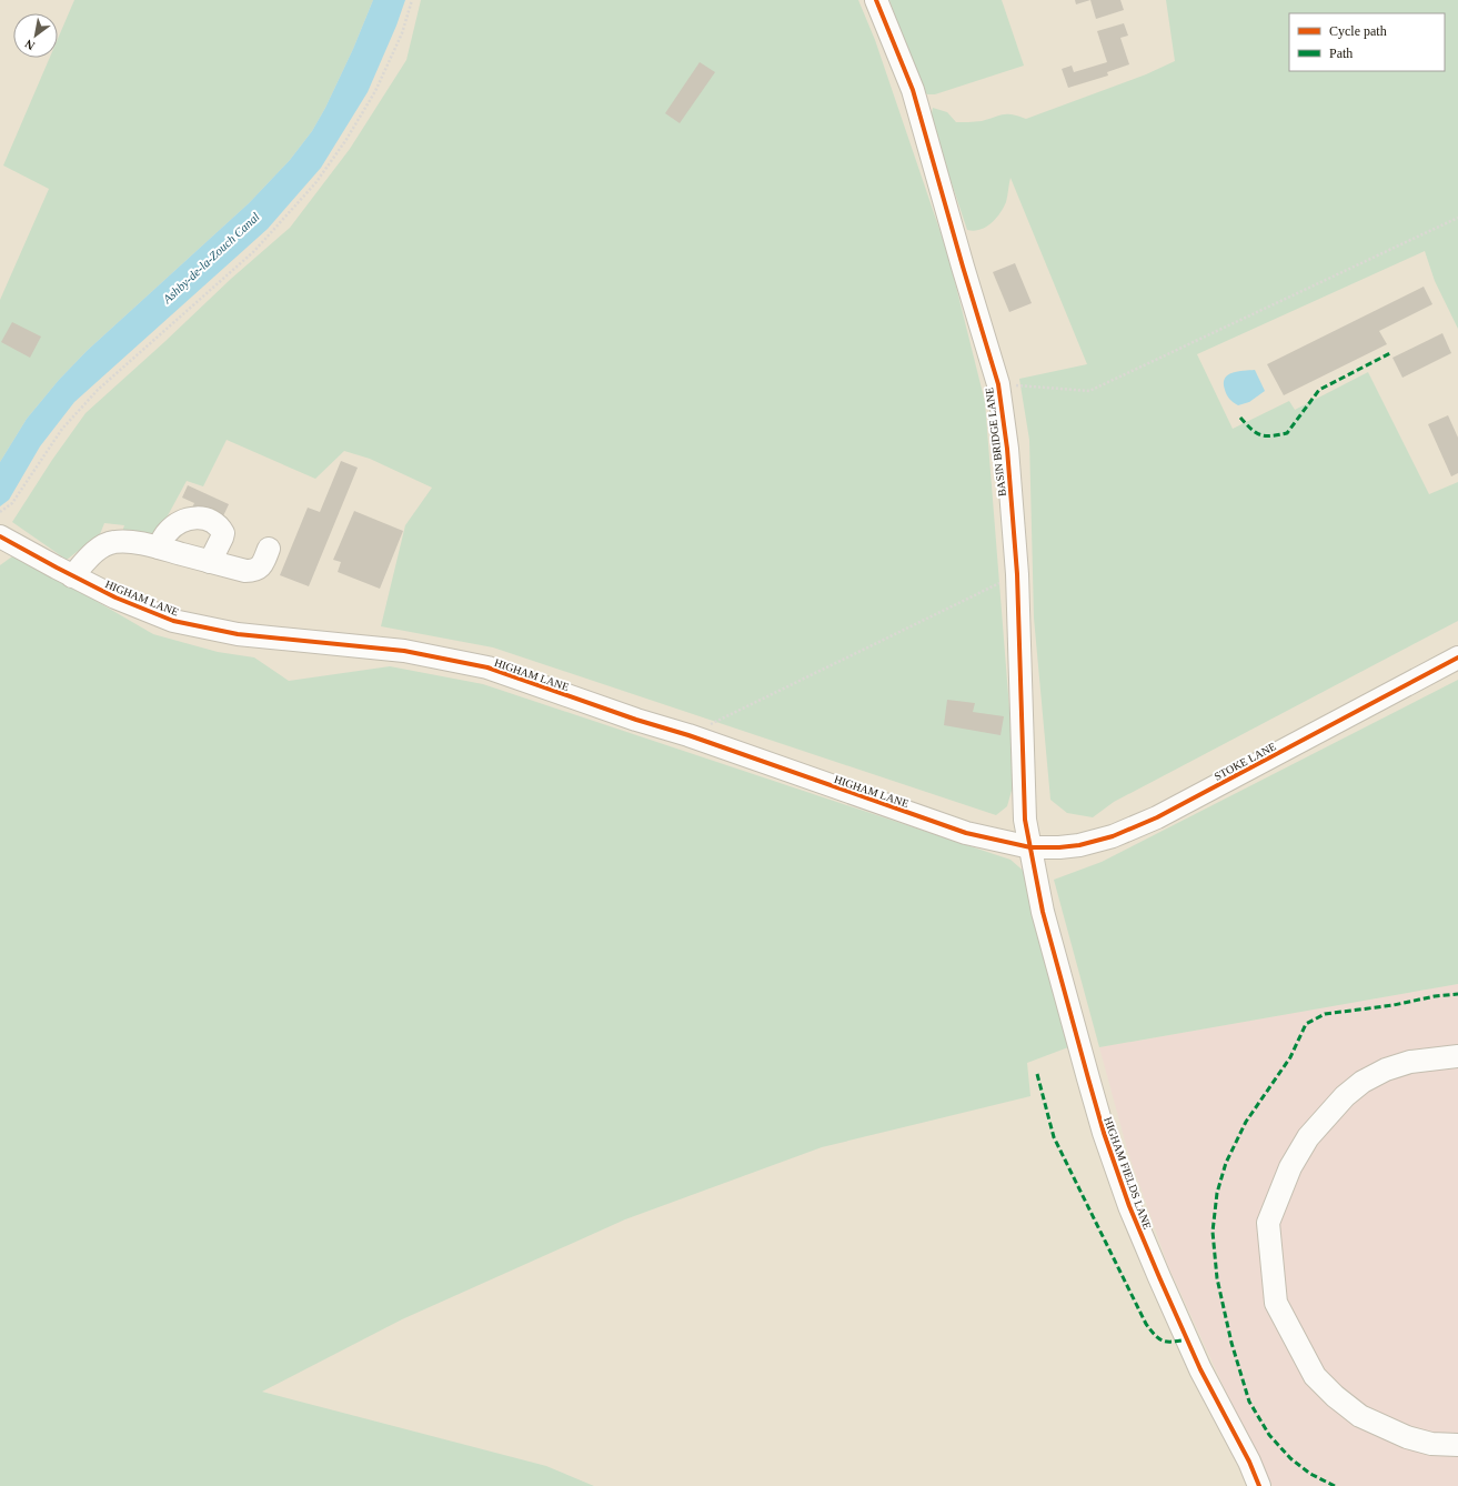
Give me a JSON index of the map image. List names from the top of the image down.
{
  "streets": {
    "street": [
      "BASIN BRIDGE LANE",
      "HIGHAM LANE",
      "STOKE LANE",
      "HIGHAM FIELDS LANE"
    ]
  },
  "crossings": [
    ["BASIN BRIDGE LANE", "HIGHAM LANE"],
    ["BASIN BRIDGE LANE", "STOKE LANE"],
    ["BASIN BRIDGE LANE", "HIGHAM FIELDS LANE"],
    ["HIGHAM LANE", "STOKE LANE"],
    ["HIGHAM LANE", "HIGHAM FIELDS LANE"],
    ["STOKE LANE", "HIGHAM FIELDS LANE"]
  ],
  "water": ["Ashby-de-la-Zouch Canal"],
  "legend": ["Cycle path", "Path"],
  "north": "bottom left"
}
